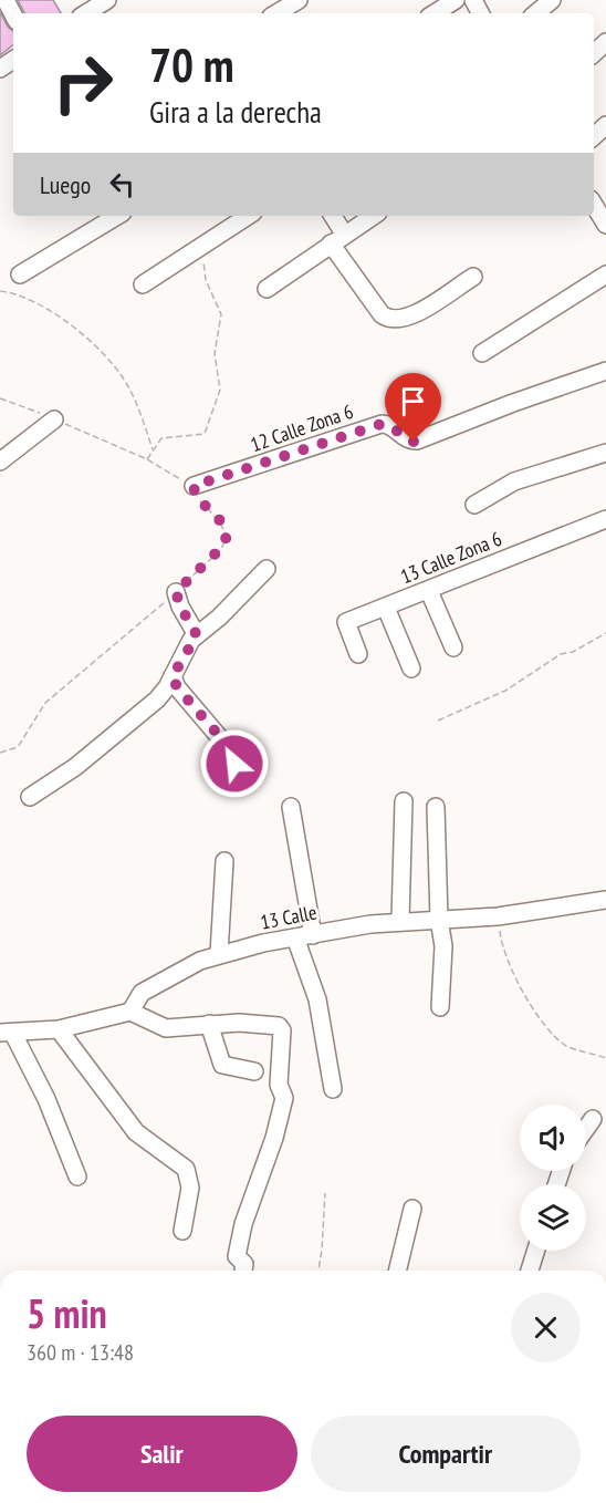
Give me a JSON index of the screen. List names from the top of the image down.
{
  "streets": {
    "street": ["12 Calle Zona 6", "13 Calle Zona 6", "13 Calle"]
  },
  "page": {
    "turn": ["70 m", "Gira a la derecha"],
    "then": "Luego",
    "heading": ["5 min", "360 m · 13:48"],
    "buttons": ["Salir", "Compartir"]
  }
}
